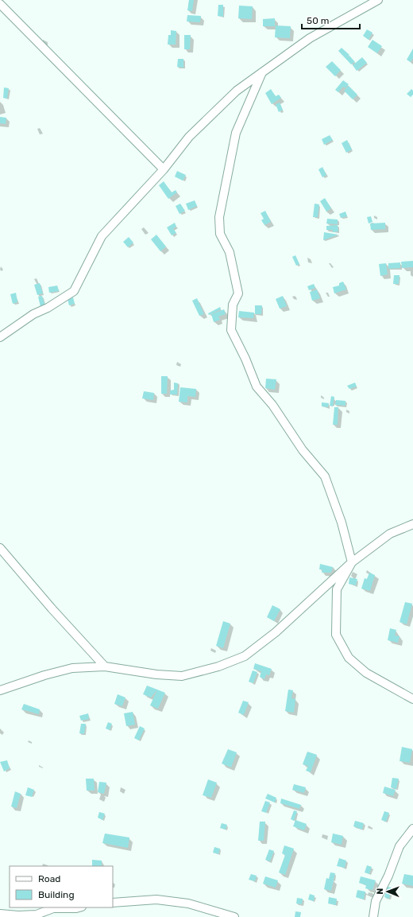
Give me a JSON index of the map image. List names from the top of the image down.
{
  "legend": ["Road", "Building"],
  "scale_bar": "50 m",
  "north": "left"
}
